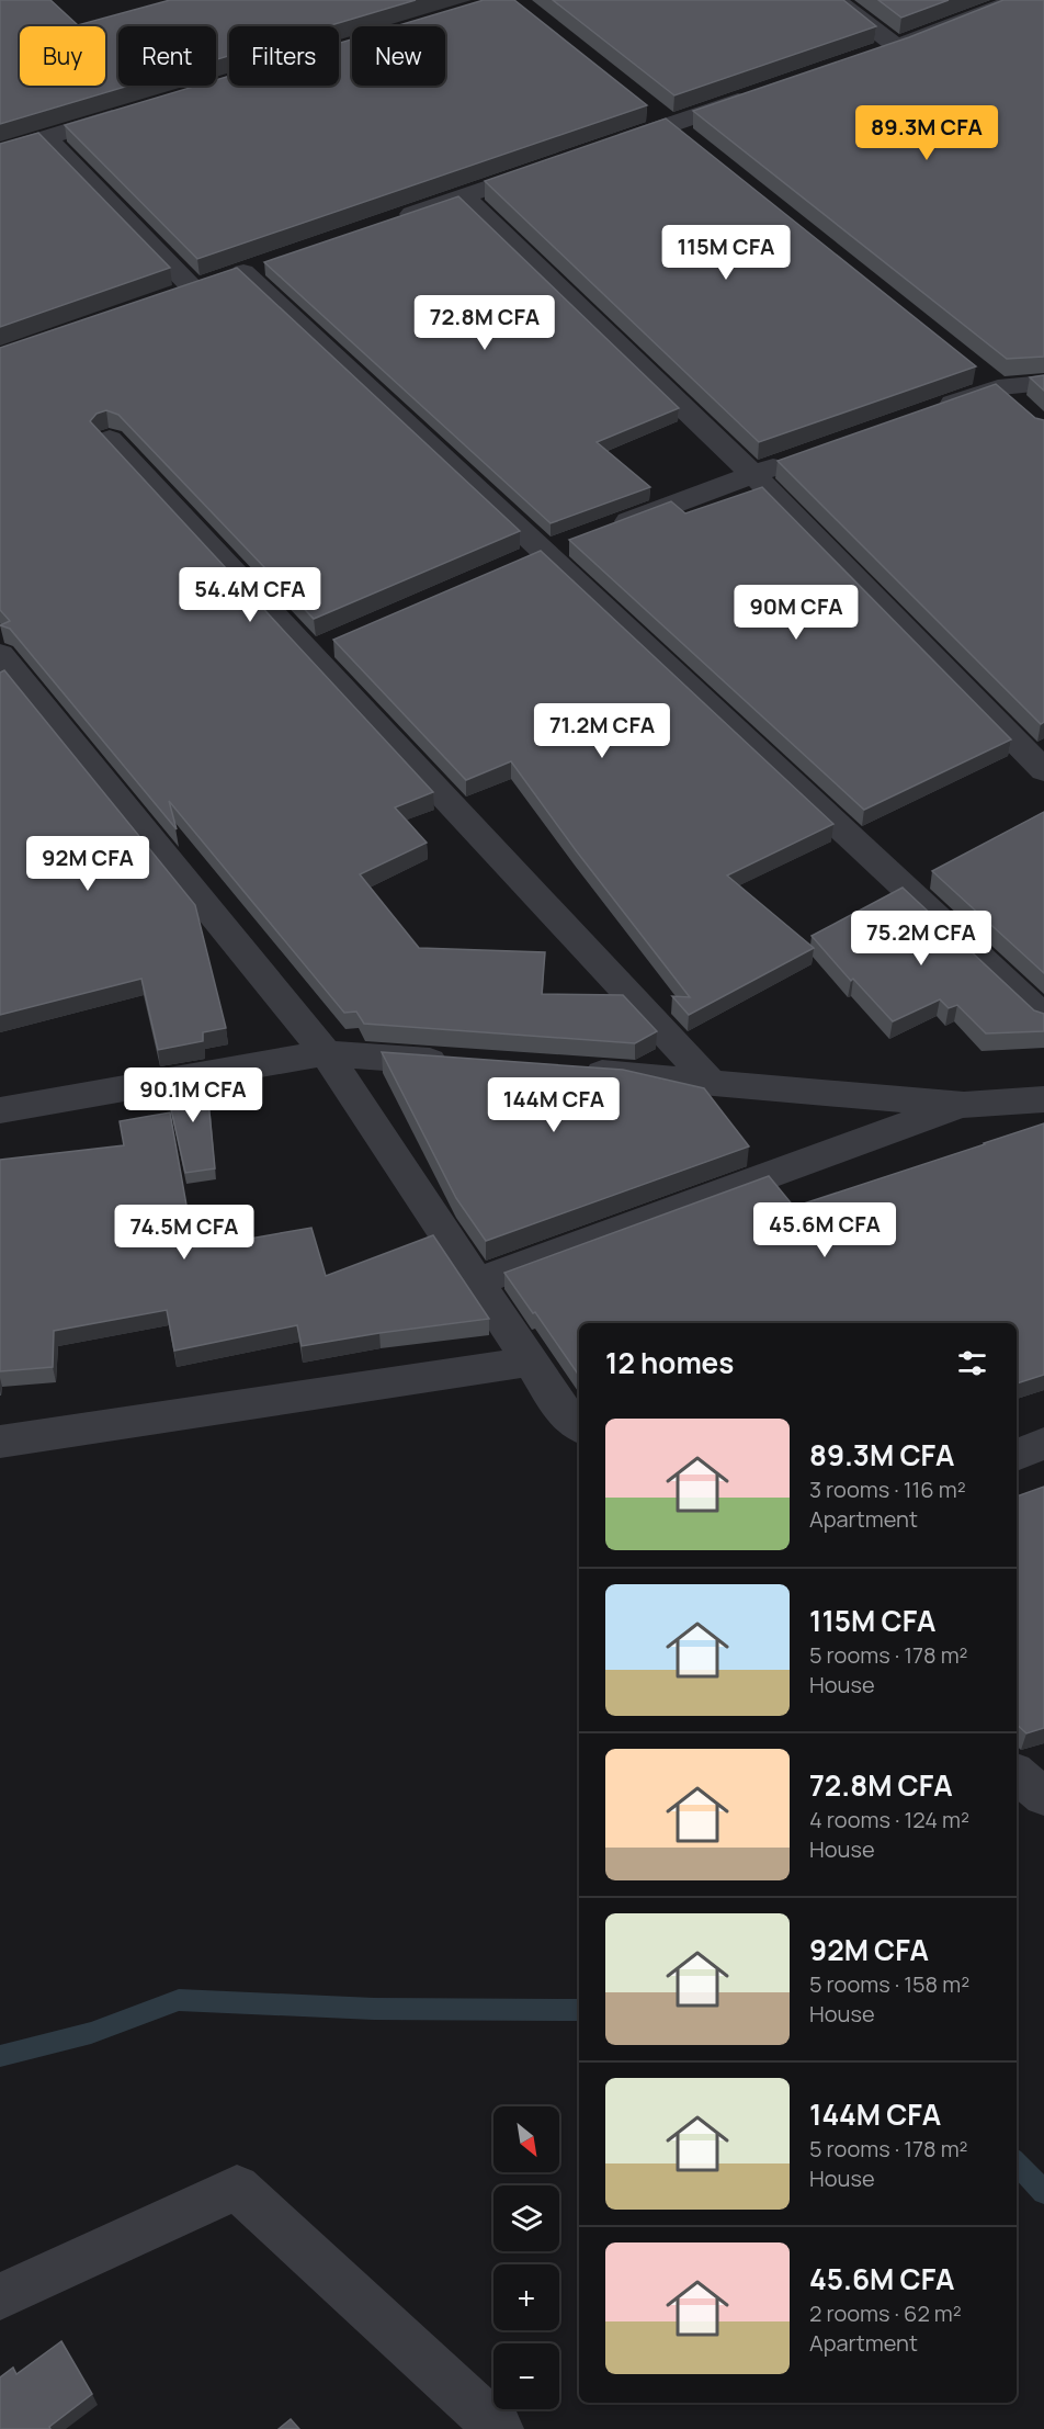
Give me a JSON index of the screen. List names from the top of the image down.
{
  "north": "bottom right",
  "page": {
    "chip": [
      "Buy",
      "Rent",
      "Filters",
      "New"
    ],
    "price": [
      "89.3M CFA",
      "115M CFA",
      "72.8M CFA",
      "54.4M CFA",
      "90M CFA",
      "71.2M CFA",
      "92M CFA",
      "75.2M CFA",
      "90.1M CFA",
      "144M CFA",
      "45.6M CFA",
      "74.5M CFA"
    ],
    "heading": "12 homes",
    "list": [
      {
        "name": "89.3M CFA",
        "note": "3 rooms · 116 m² · Apartment"
      },
      {
        "name": "115M CFA",
        "note": "5 rooms · 178 m² · House"
      },
      {
        "name": "72.8M CFA",
        "note": "4 rooms · 124 m² · House"
      },
      {
        "name": "92M CFA",
        "note": "5 rooms · 158 m² · House"
      },
      {
        "name": "144M CFA",
        "note": "5 rooms · 178 m² · House"
      },
      {
        "name": "45.6M CFA",
        "note": "2 rooms · 62 m² · Apartment"
      }
    ],
    "map_buttons": ["+", "−"]
  }
}
